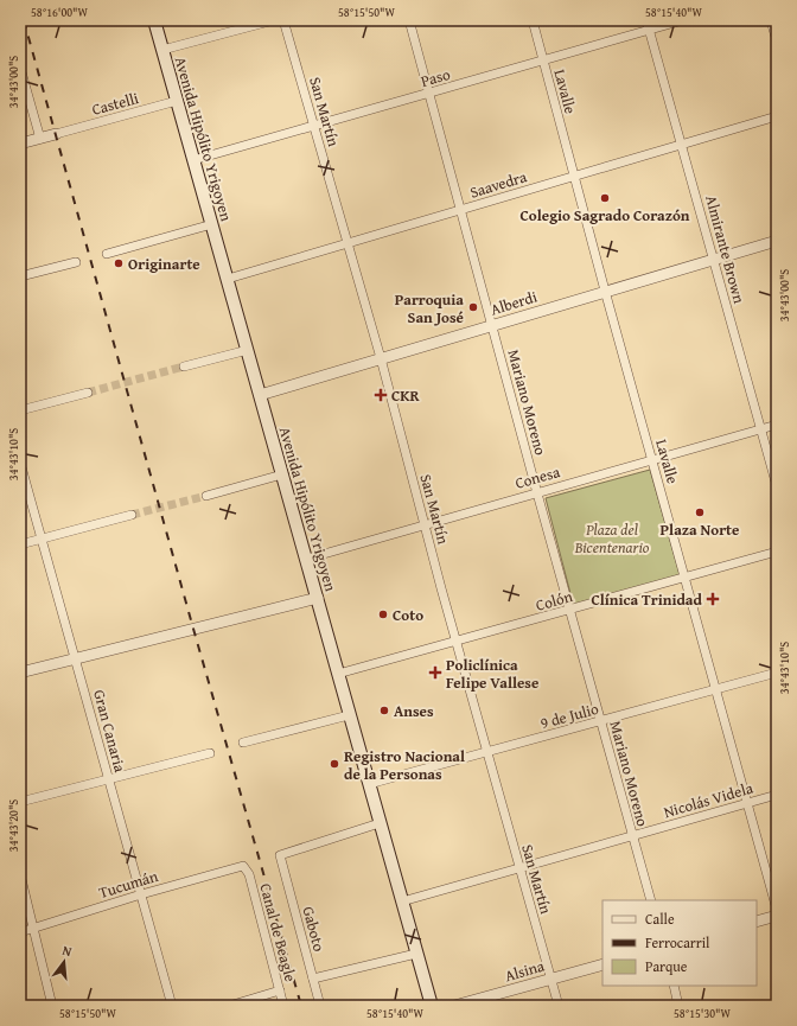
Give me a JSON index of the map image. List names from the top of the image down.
{
  "streets": {
    "main road": ["Avenida Hipólito Yrigoyen"],
    "street": [
      "Paso",
      "Lavalle",
      "Castelli",
      "San Martín",
      "Saavedra",
      "Almirante Brown",
      "Alberdi",
      "Mariano Moreno",
      "Conesa",
      "Colón",
      "9 de Julio",
      "Gran Canaria",
      "Nicolás Videla",
      "Tucumán",
      "Gaboto",
      "Canal de Beagle",
      "Alsina"
    ]
  },
  "crossings": [
    ["Paso", "Lavalle"],
    ["Paso", "San Martín"],
    ["Paso", "Avenida Hipólito Yrigoyen"],
    ["Paso", "Almirante Brown"],
    ["Paso", "Mariano Moreno"],
    ["Lavalle", "Saavedra"],
    ["Lavalle", "Alberdi"],
    ["Lavalle", "Conesa"],
    ["Lavalle", "Colón"],
    ["Lavalle", "9 de Julio"],
    ["Lavalle", "Nicolás Videla"],
    ["Castelli", "Avenida Hipólito Yrigoyen"],
    ["San Martín", "Saavedra"],
    ["San Martín", "Alberdi"],
    ["San Martín", "Conesa"],
    ["San Martín", "Colón"],
    ["San Martín", "9 de Julio"],
    ["San Martín", "Nicolás Videla"],
    ["San Martín", "Alsina"],
    ["Avenida Hipólito Yrigoyen", "Saavedra"],
    ["Avenida Hipólito Yrigoyen", "Alberdi"],
    ["Avenida Hipólito Yrigoyen", "Conesa"],
    ["Avenida Hipólito Yrigoyen", "Colón"],
    ["Avenida Hipólito Yrigoyen", "9 de Julio"],
    ["Avenida Hipólito Yrigoyen", "Nicolás Videla"],
    ["Avenida Hipólito Yrigoyen", "Gaboto"],
    ["Saavedra", "Almirante Brown"],
    ["Saavedra", "Mariano Moreno"],
    ["Almirante Brown", "Alberdi"],
    ["Almirante Brown", "Conesa"],
    ["Alberdi", "Mariano Moreno"],
    ["Mariano Moreno", "Conesa"],
    ["Mariano Moreno", "Colón"],
    ["Mariano Moreno", "9 de Julio"],
    ["Mariano Moreno", "Nicolás Videla"],
    ["Gran Canaria", "Tucumán"],
    ["Tucumán", "Canal de Beagle"]
  ],
  "parks": ["Plaza del Bicentenario"],
  "places": {
    "other": [
      "Colegio Sagrado Corazón",
      "Originarte",
      "Parroquia San José",
      "Plaza Norte",
      "Coto",
      "Anses",
      "Registro Nacional de la Personas"
    ],
    "health": ["CKR", "Clínica Trinidad", "Policlínica Felipe Vallese"]
  },
  "legend": ["Calle", "Ferrocarril", "Parque"],
  "north": "top",
  "coordinates": [
    "58°16'00\"W",
    "58°15'50\"W",
    "58°15'40\"W",
    "34°43'00\"S",
    "34°43'10\"S",
    "34°43'20\"S",
    "58°15'30\"W"
  ]
}
